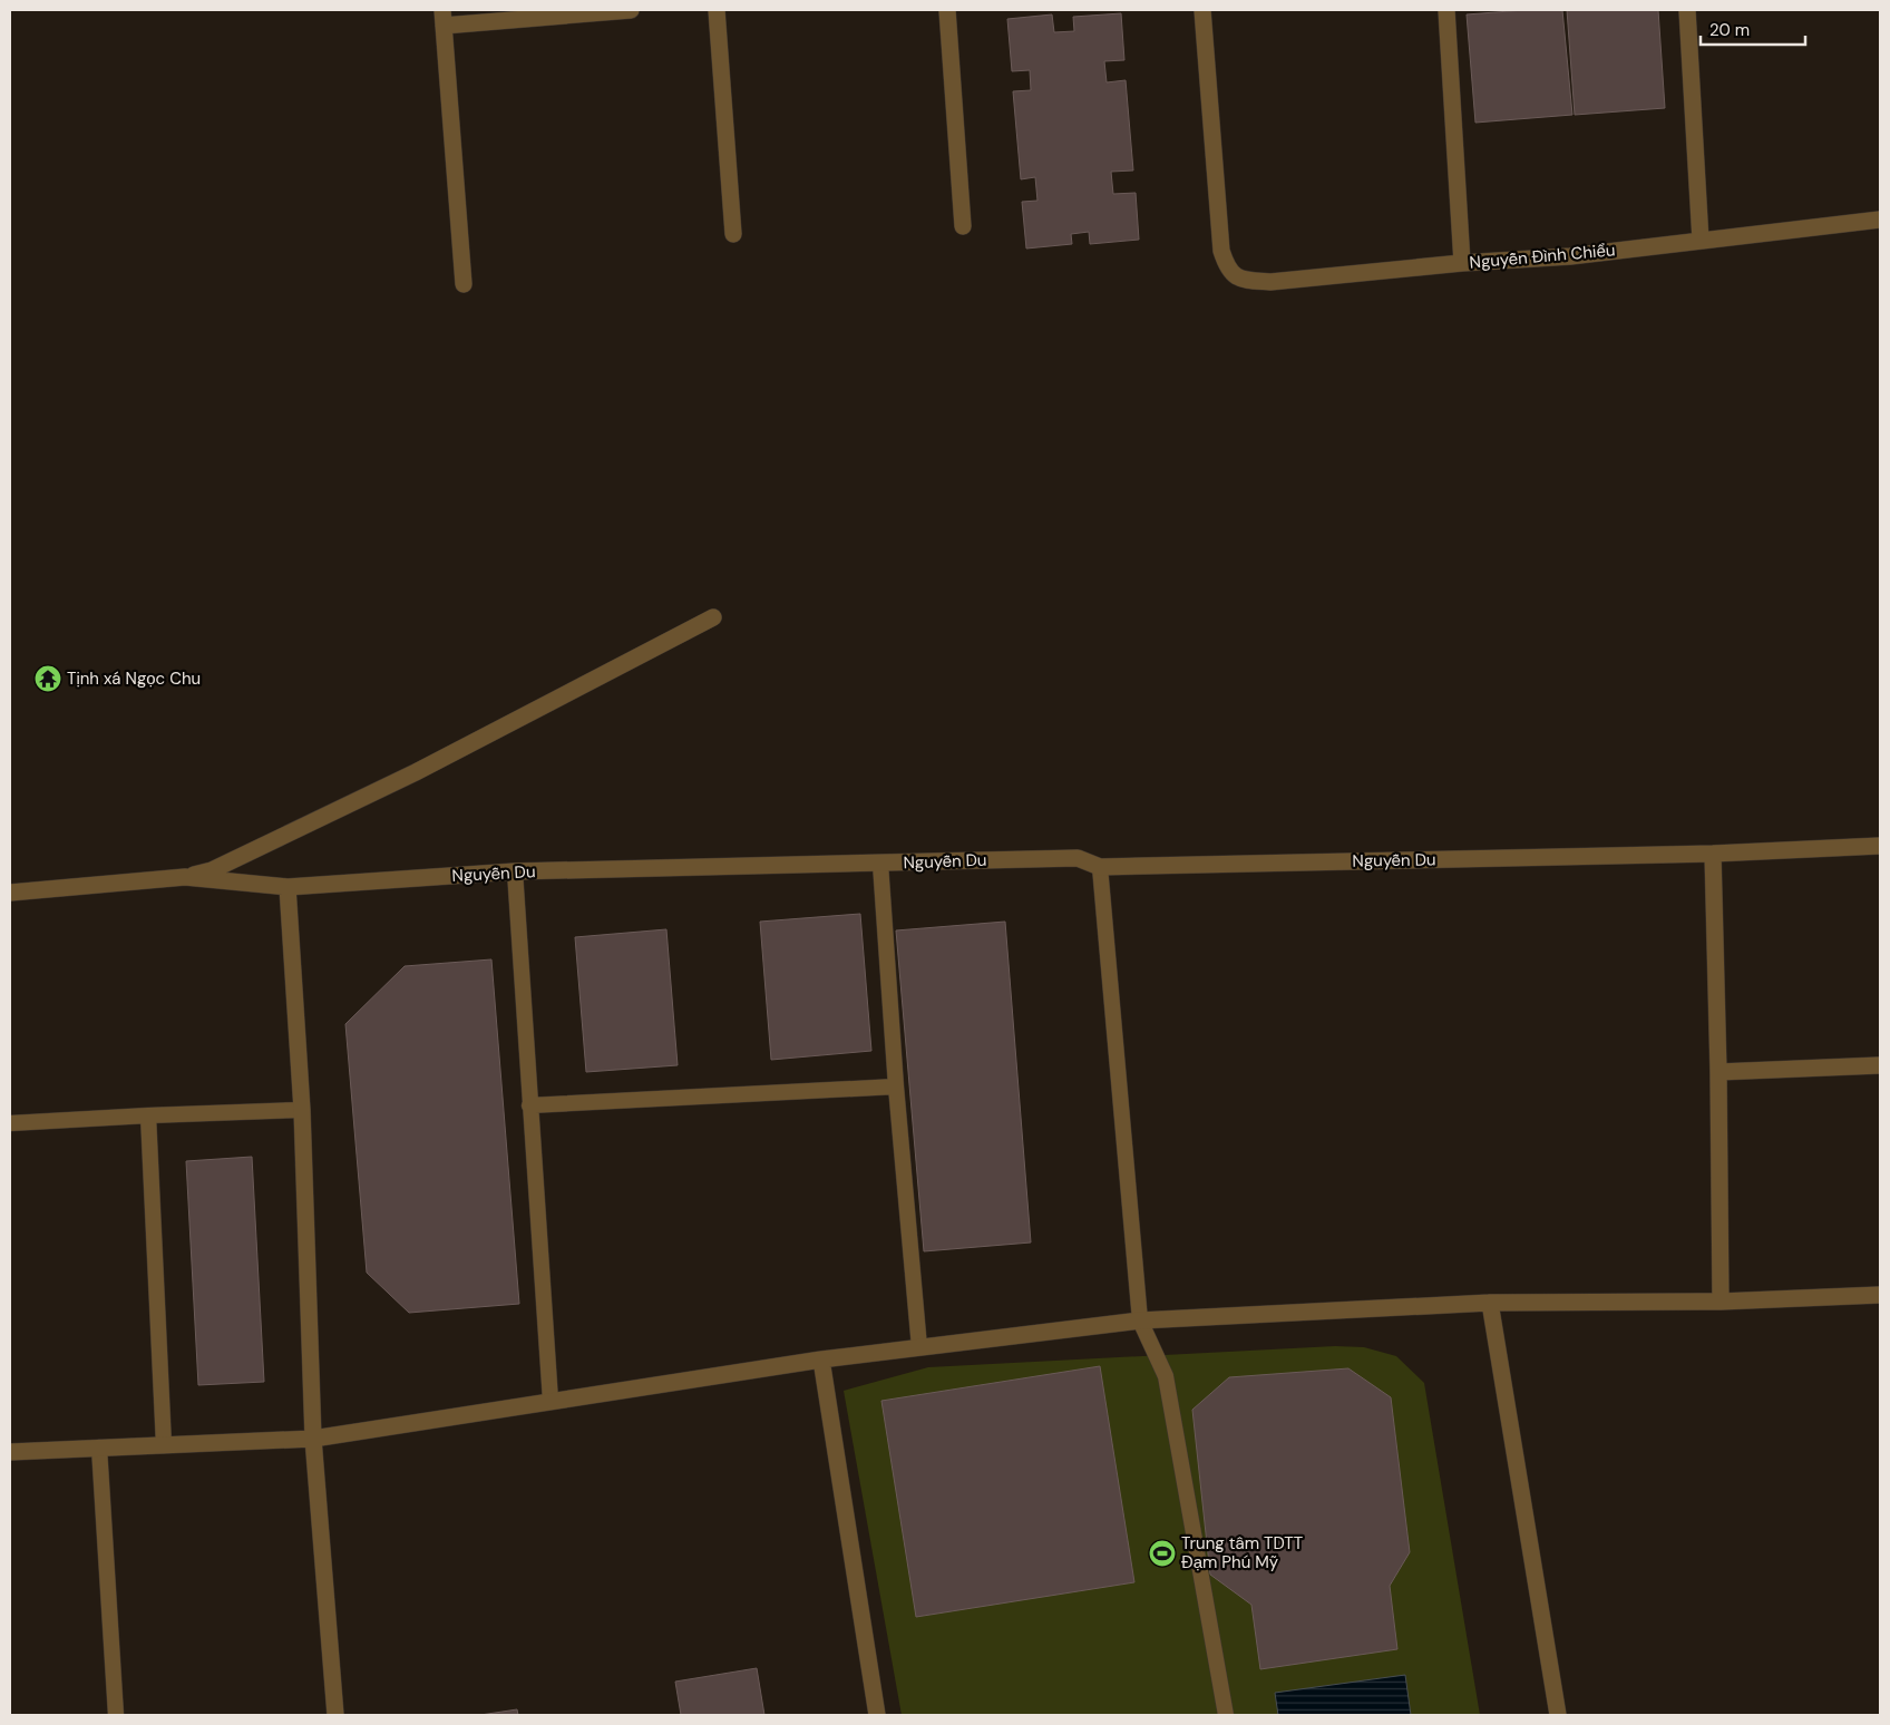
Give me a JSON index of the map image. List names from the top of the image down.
{
  "streets": {
    "street": ["Nguyễn Đình Chiểu", "Nguyễn Du"]
  },
  "places": {
    "temple": ["Tịnh xá Ngọc Chu"],
    "sports": ["Trung tâm TDTT Đạm Phú Mỹ"]
  },
  "scale_bar": "20 m"
}
